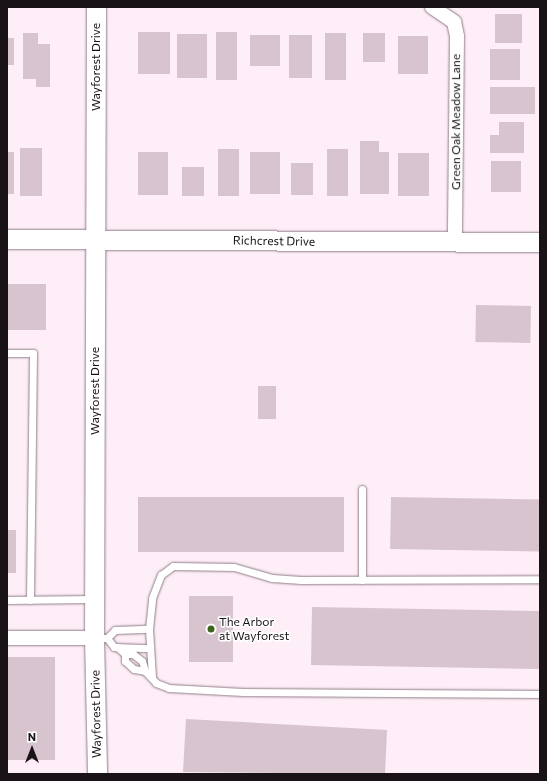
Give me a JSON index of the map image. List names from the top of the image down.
{
  "streets": {
    "street": ["Wayforest Drive", "Green Oak Meadow Lane", "Richcrest Drive"]
  },
  "crossings": [
    ["Wayforest Drive", "Richcrest Drive"],
    ["Green Oak Meadow Lane", "Richcrest Drive"]
  ],
  "places": ["The Arbor at Wayforest"],
  "north": "top"
}
